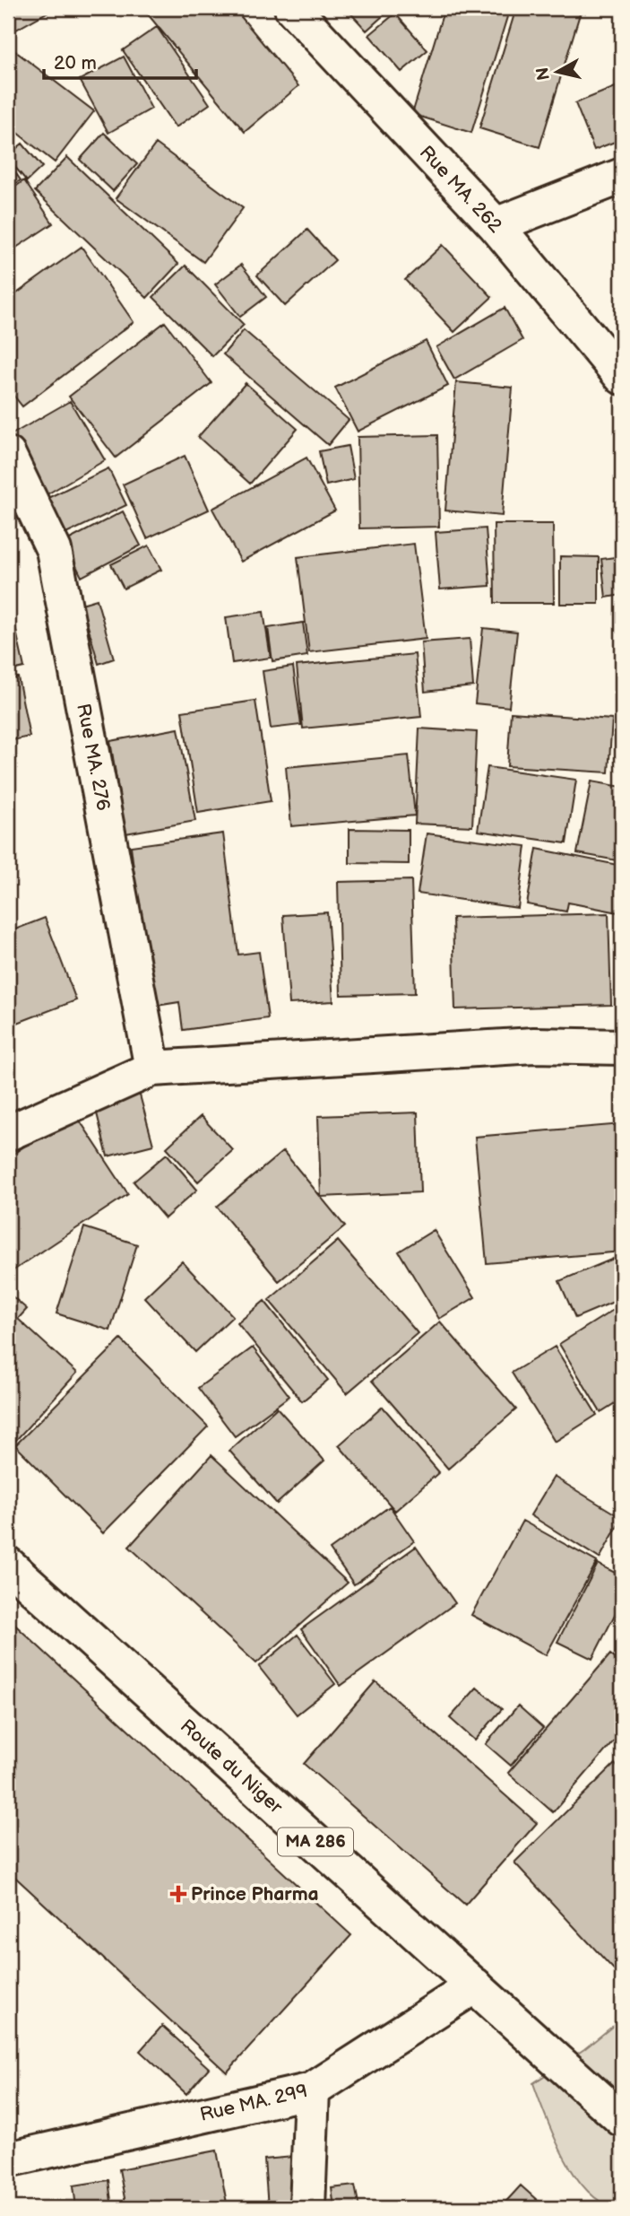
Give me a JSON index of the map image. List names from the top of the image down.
{
  "streets": {
    "street": [
      "Rue MA. 262",
      "Rue MA. 276",
      "Route du Niger",
      "MA 286",
      "Rue MA. 299"
    ]
  },
  "crossings": [
    ["Route du Niger", "Rue MA. 299"]
  ],
  "places": {
    "health": ["Prince Pharma"]
  },
  "scale_bar": "20 m",
  "north": "left"
}
